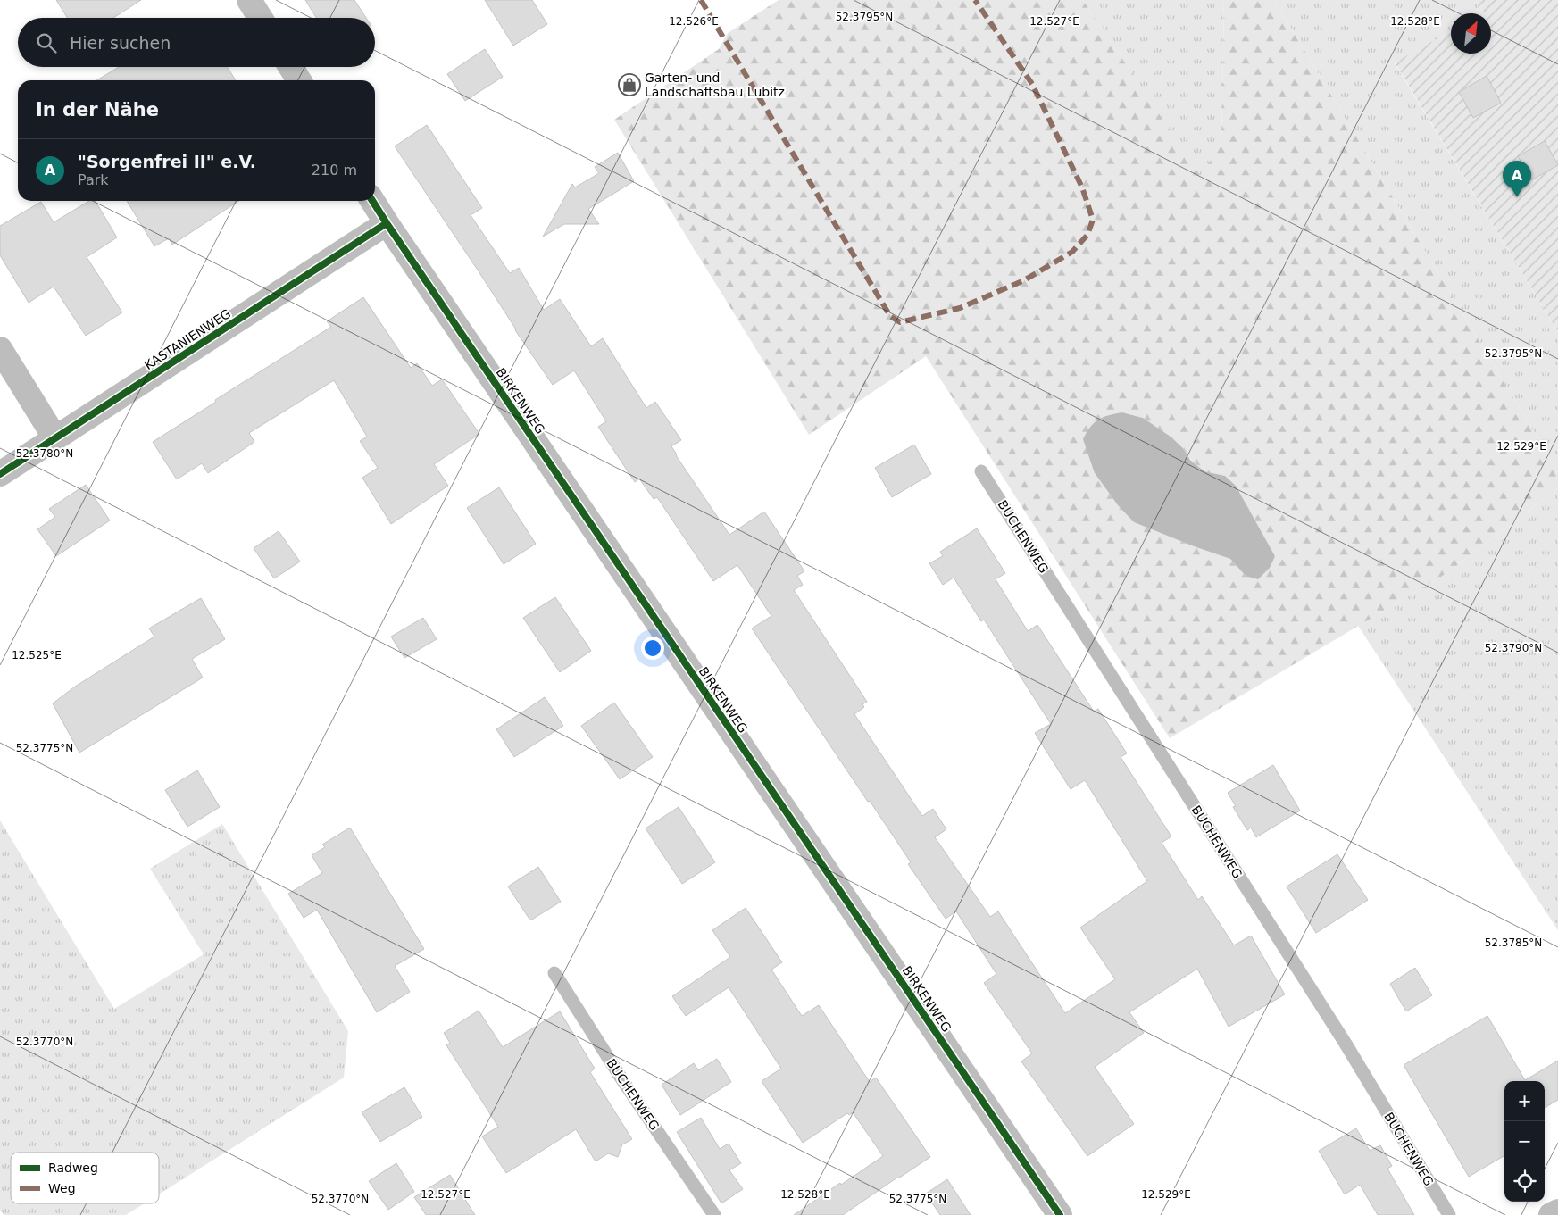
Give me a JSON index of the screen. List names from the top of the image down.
{
  "streets": {
    "street": ["KASTANIENWEG", "BIRKENWEG"],
    "lane": ["BUCHENWEG"]
  },
  "crossings": [
    ["KASTANIENWEG", "BIRKENWEG"]
  ],
  "places": {
    "shop": ["Garten- und Landschaftsbau Lubitz"]
  },
  "legend": ["Radweg", "Weg"],
  "north": "top right",
  "page": {
    "search": "Hier suchen",
    "heading": "In der Nähe",
    "list": [
      {
        "mark": "A",
        "name": "\"Sorgenfrei II\" e.V.",
        "note": "Park",
        "value": "210 m"
      }
    ],
    "pins": "A",
    "map_buttons": ["+", "−"]
  },
  "coordinates": [
    "52.3795°N",
    "12.526°E",
    "12.527°E",
    "12.528°E",
    "12.529°E",
    "52.3780°N",
    "52.3790°N",
    "12.525°E",
    "52.3775°N",
    "52.3785°N",
    "52.3770°N"
  ]
}
